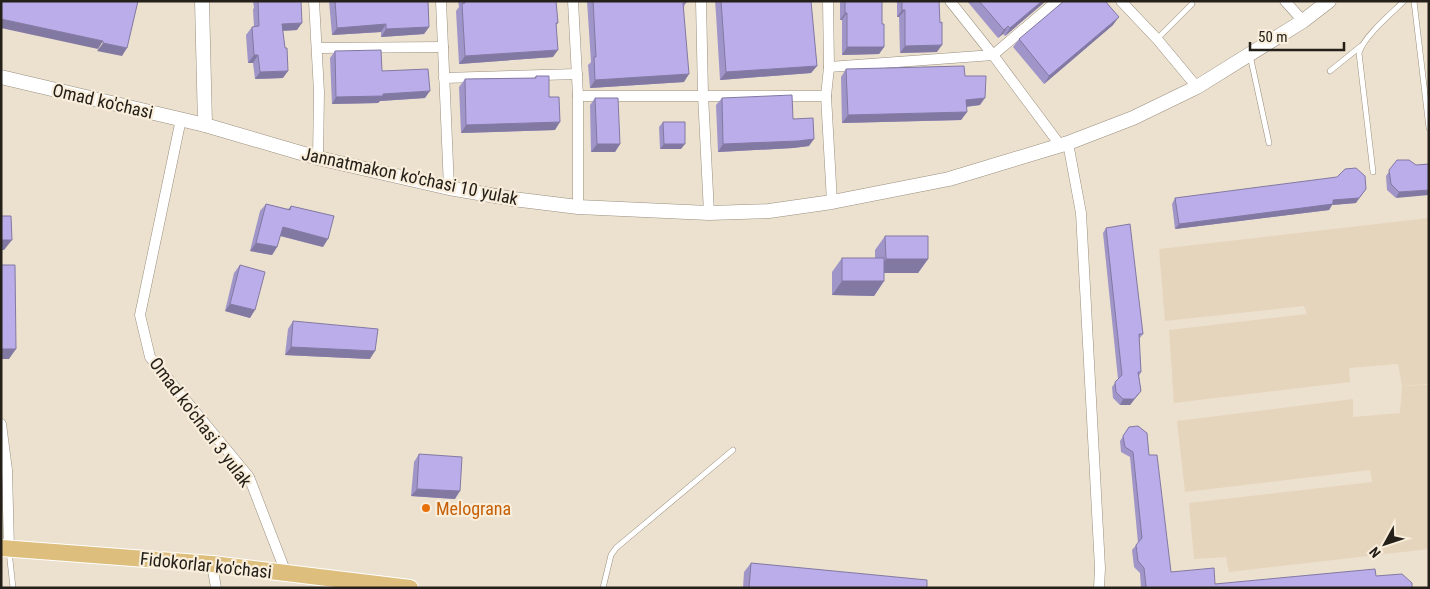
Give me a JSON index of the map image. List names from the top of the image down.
{
  "streets": {
    "main road": ["Fidokorlar ko'chasi"],
    "street": ["Omad ko'chasi", "Jannatmakon ko'chasi 10 yulak", "Omad ko'chasi 3 yulak"]
  },
  "crossings": [
    ["Omad ko'chasi", "Jannatmakon ko'chasi 10 yulak"],
    ["Omad ko'chasi", "Omad ko'chasi 3 yulak"],
    ["Omad ko'chasi 3 yulak", "Fidokorlar ko'chasi"]
  ],
  "places": ["Melograna"],
  "scale_bar": "50 m",
  "north": "bottom left"
}
